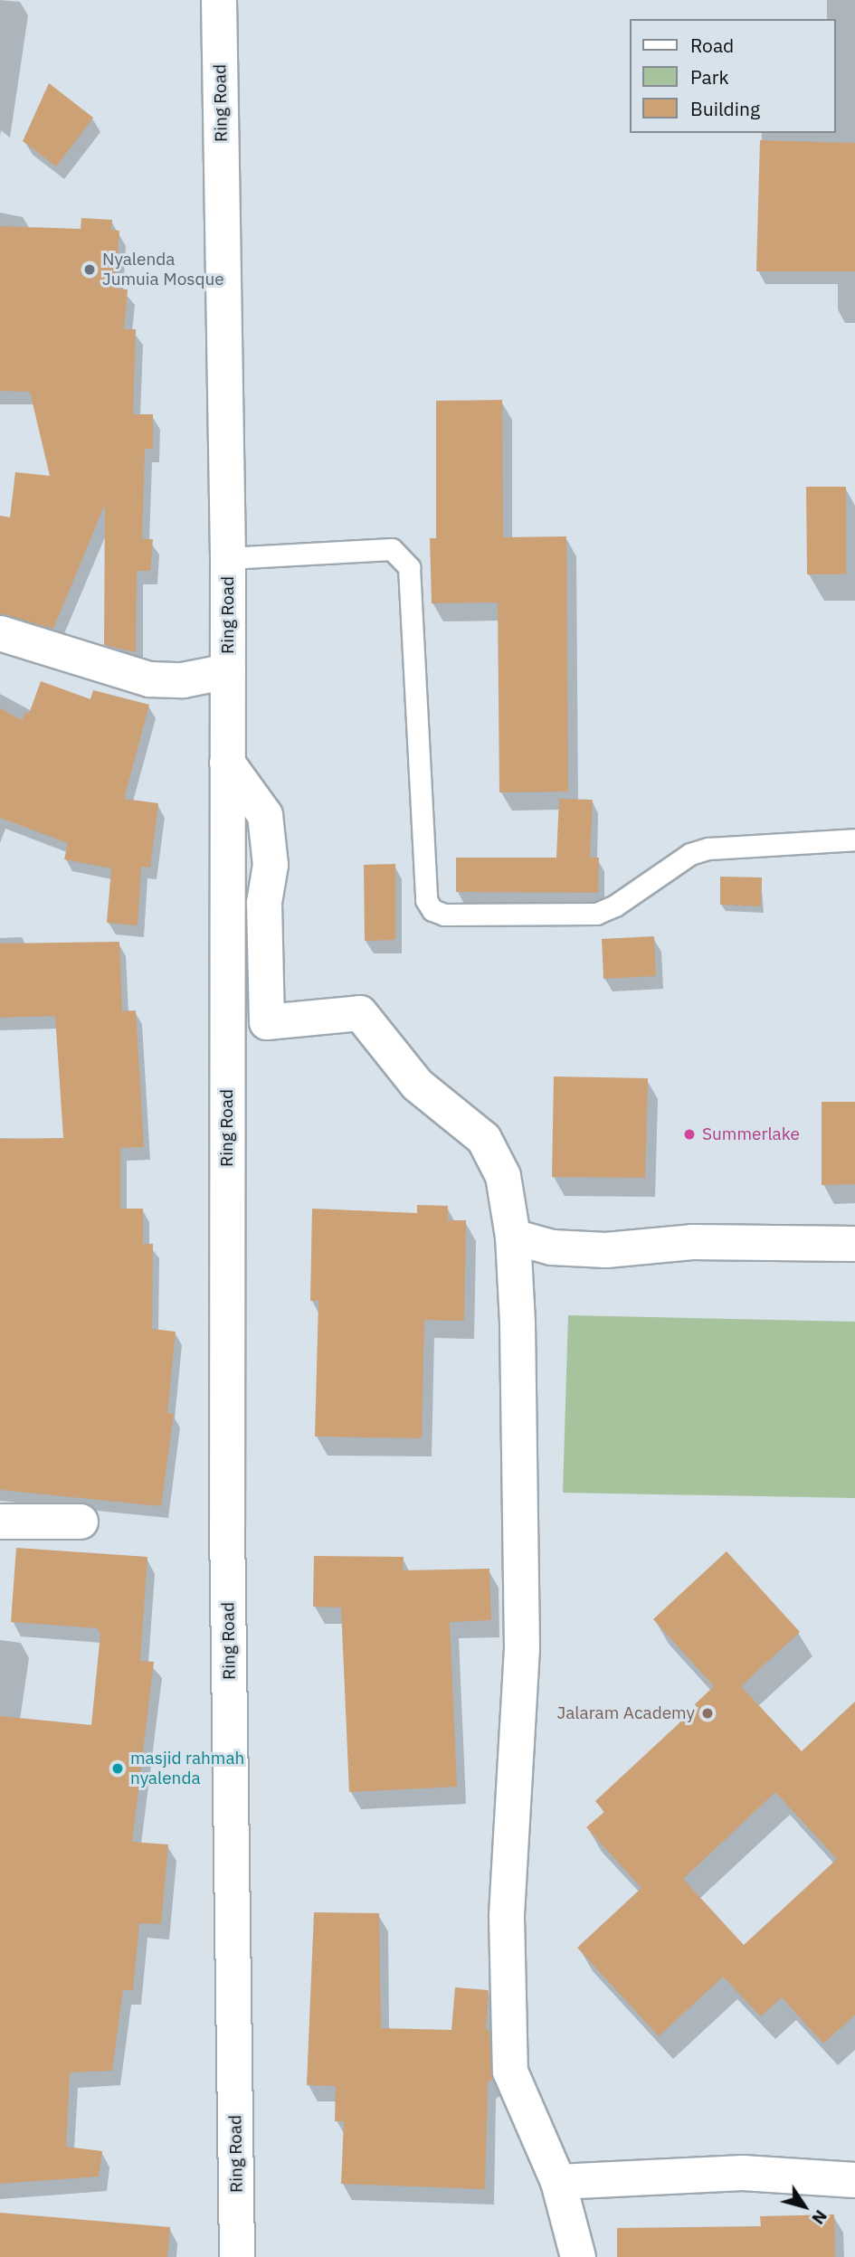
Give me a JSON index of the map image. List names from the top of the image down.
{
  "streets": {
    "street": ["Ring Road"]
  },
  "places": [
    "Nyalenda Jumuia Mosque",
    "Summerlake",
    "Jalaram Academy",
    "masjid rahmah nyalenda"
  ],
  "legend": ["Road", "Park", "Building"],
  "north": "bottom right"
}
